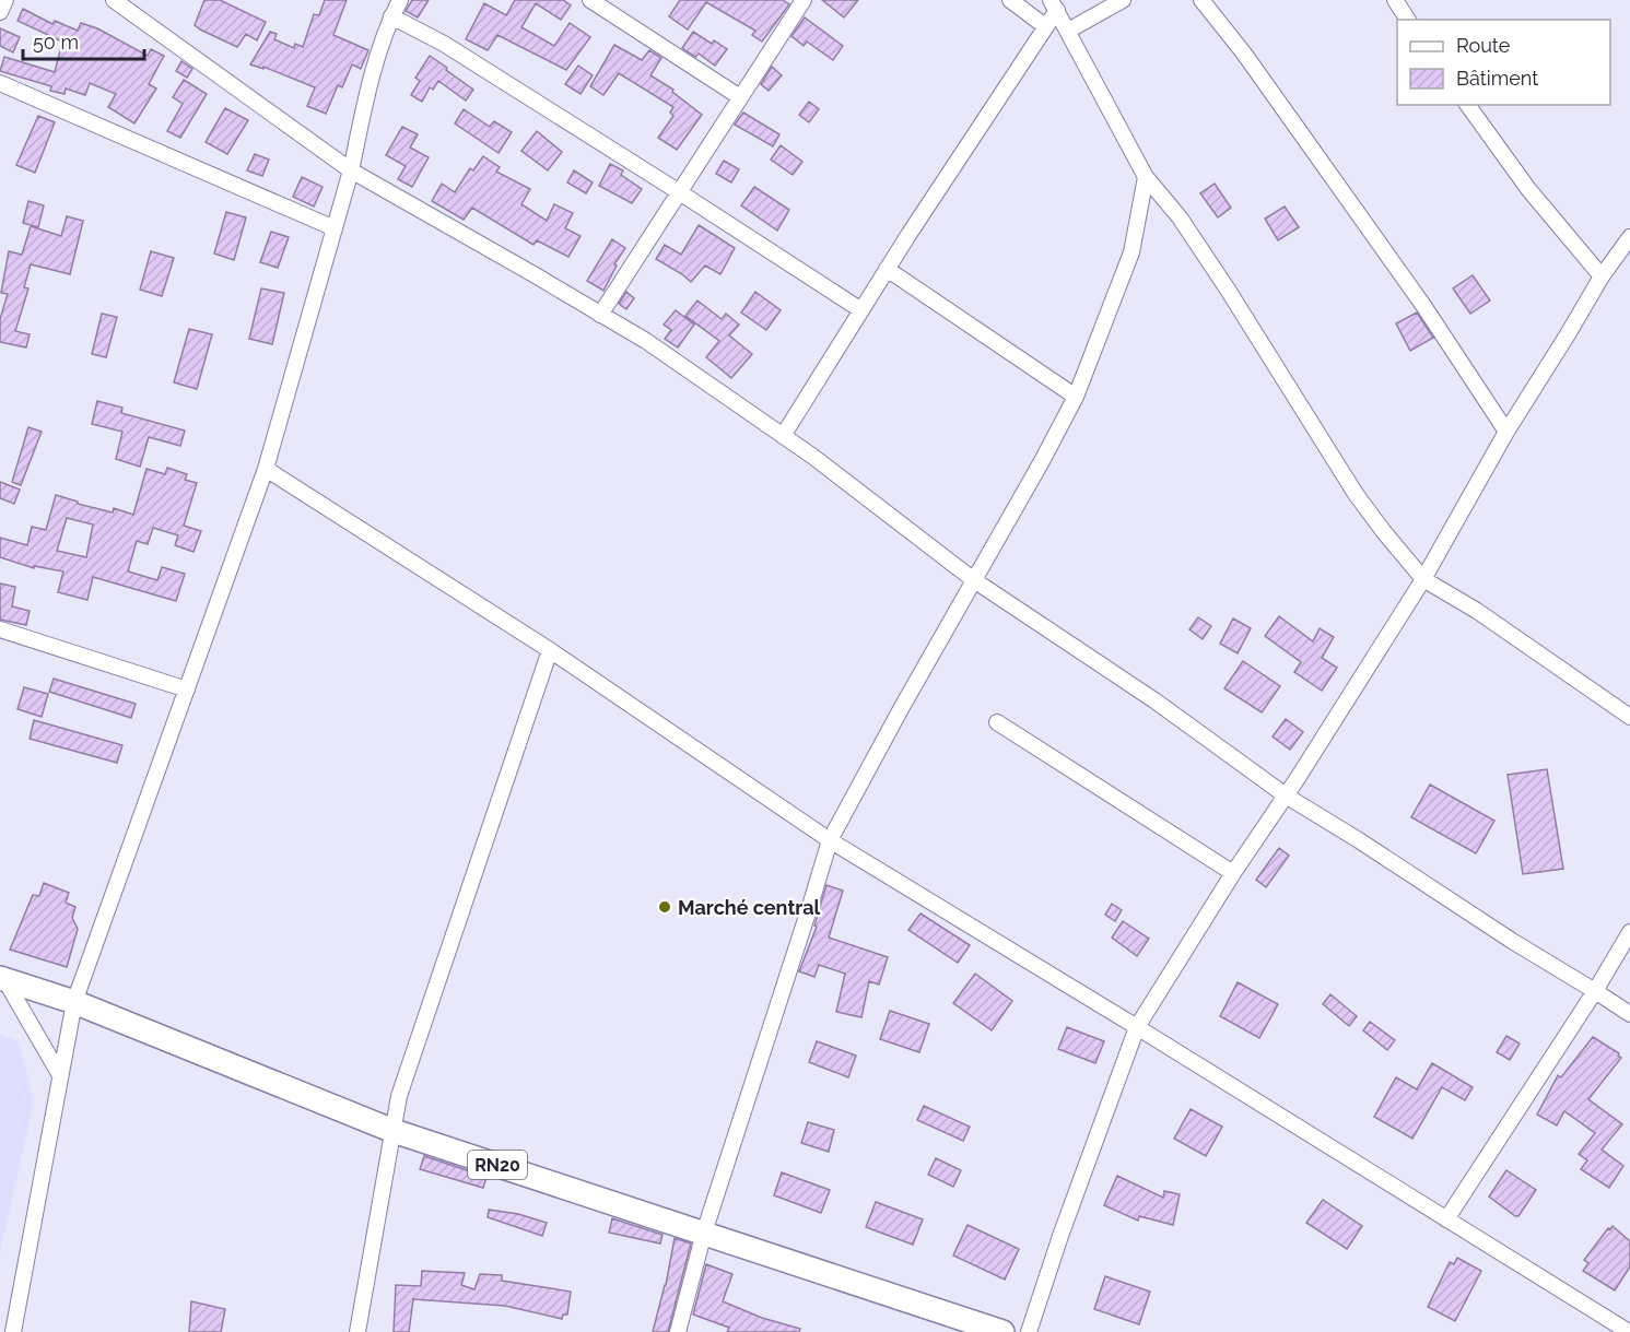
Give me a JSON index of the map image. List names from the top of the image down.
{
  "streets": {
    "main road": ["RN20"]
  },
  "places": ["Marché central"],
  "legend": ["Route", "Bâtiment"],
  "scale_bar": "50 m"
}
